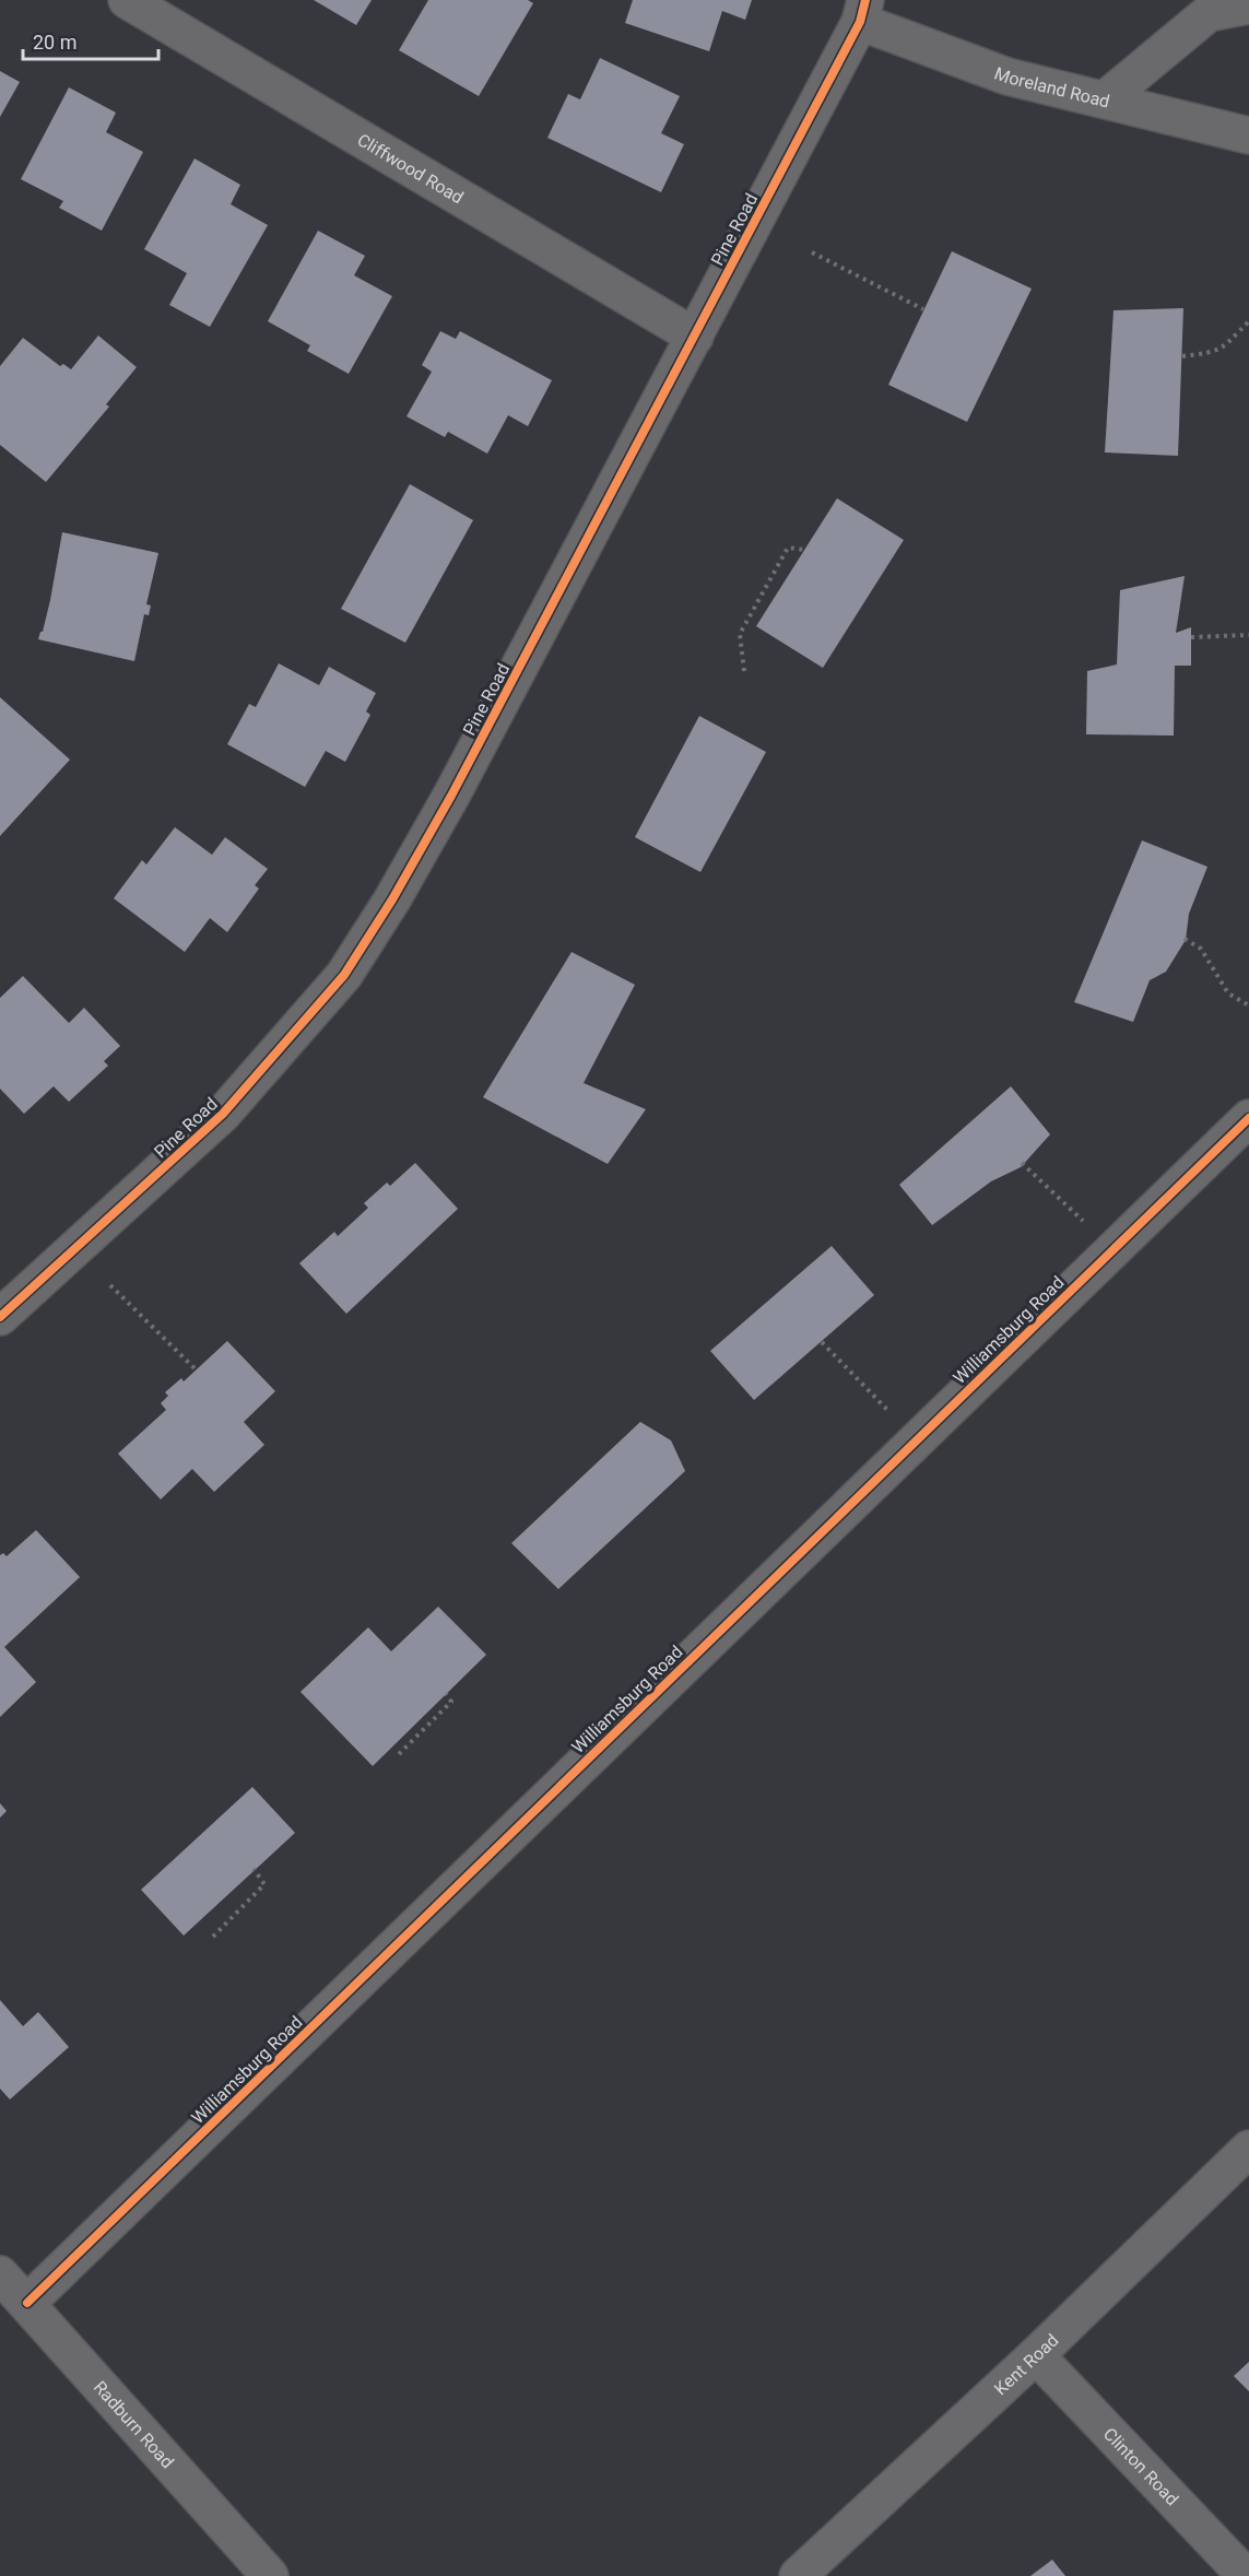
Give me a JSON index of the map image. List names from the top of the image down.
{
  "streets": {
    "street": [
      "Moreland Road",
      "Cliffwood Road",
      "Pine Road",
      "Williamsburg Road",
      "Kent Road",
      "Radburn Road",
      "Clinton Road"
    ]
  },
  "crossings": [
    ["Moreland Road", "Pine Road"],
    ["Cliffwood Road", "Pine Road"],
    ["Williamsburg Road", "Radburn Road"],
    ["Kent Road", "Clinton Road"]
  ],
  "scale_bar": "20 m"
}
